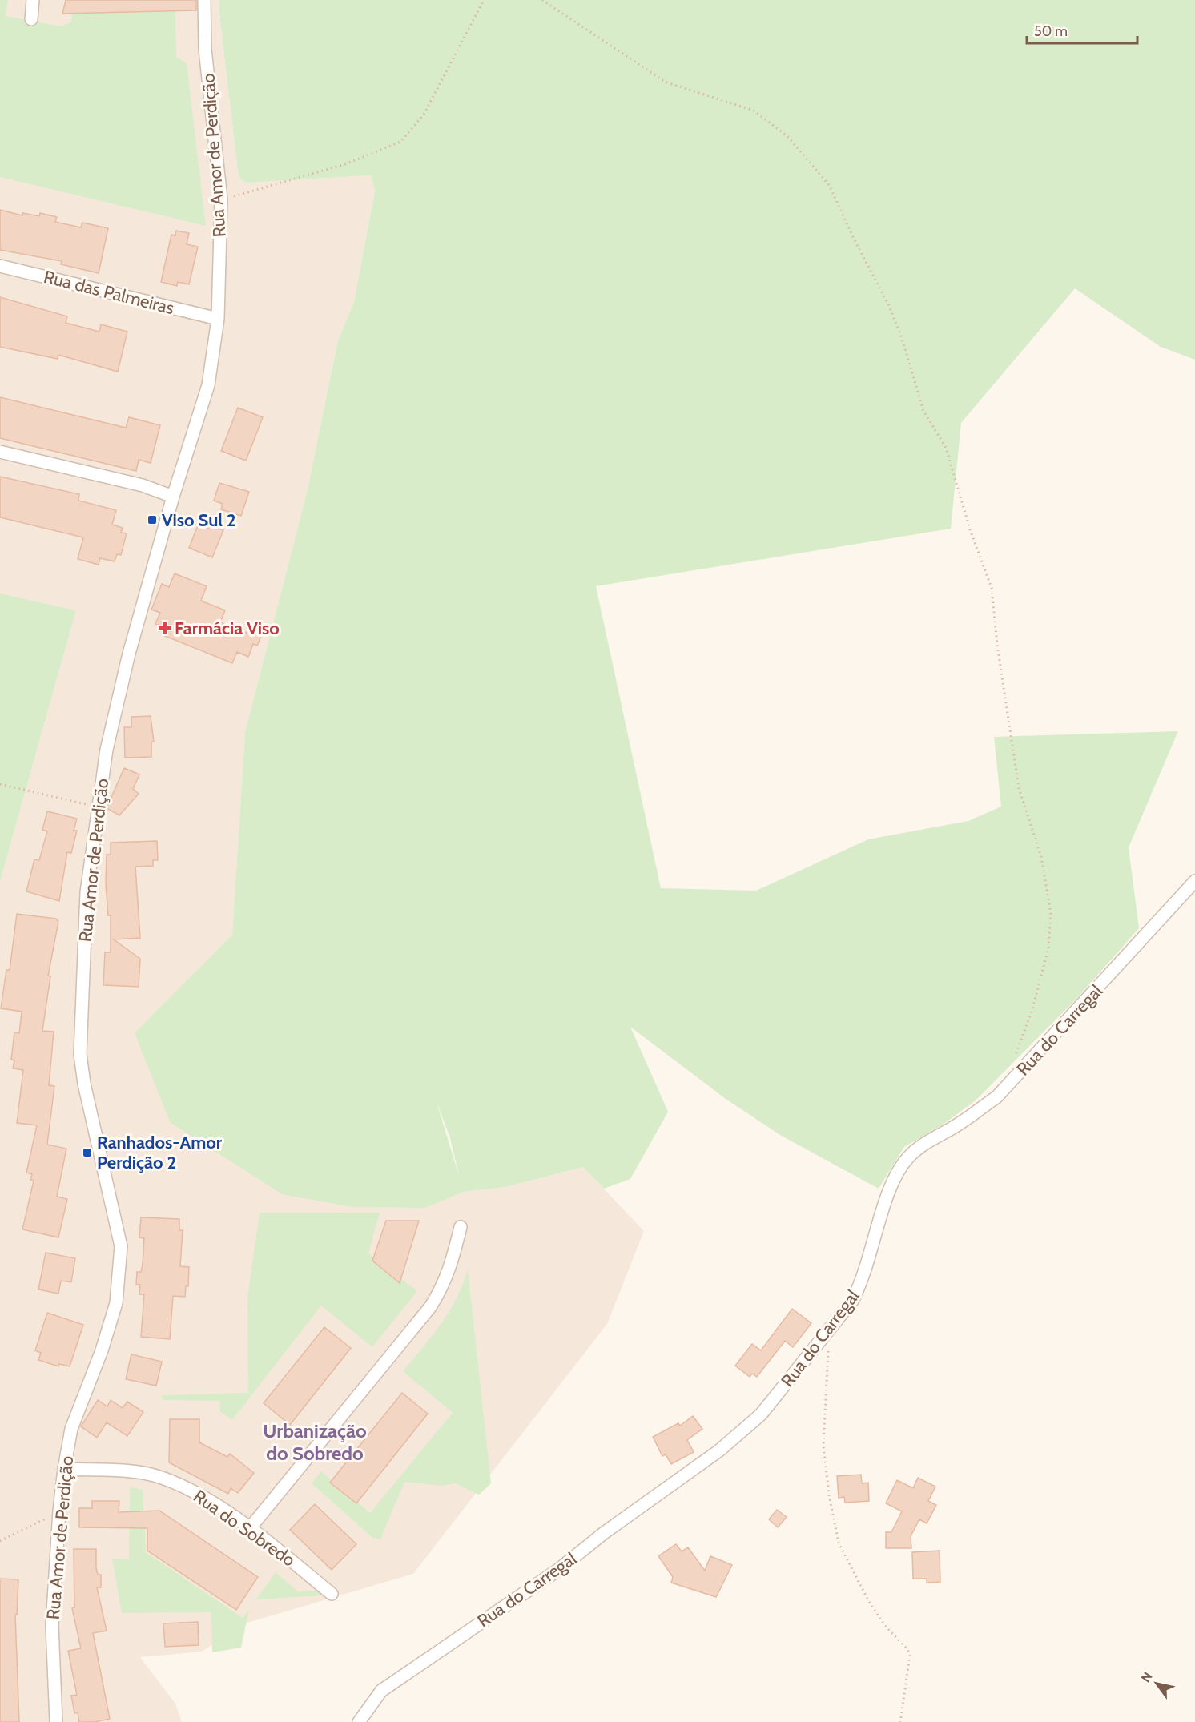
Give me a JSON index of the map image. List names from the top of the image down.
{
  "streets": {
    "street": [
      "Rua Amor de Perdição",
      "Rua das Palmeiras",
      "Rua do Carregal",
      "Rua do Sobredo"
    ]
  },
  "crossings": [
    ["Rua Amor de Perdição", "Rua das Palmeiras"],
    ["Rua Amor de Perdição", "Rua do Sobredo"]
  ],
  "districts": ["Urbanização do Sobredo"],
  "places": {
    "transit": ["Viso Sul 2", "Ranhados-Amor Perdição 2"],
    "health": ["Farmácia Viso"]
  },
  "scale_bar": "50 m",
  "north": "top left"
}
